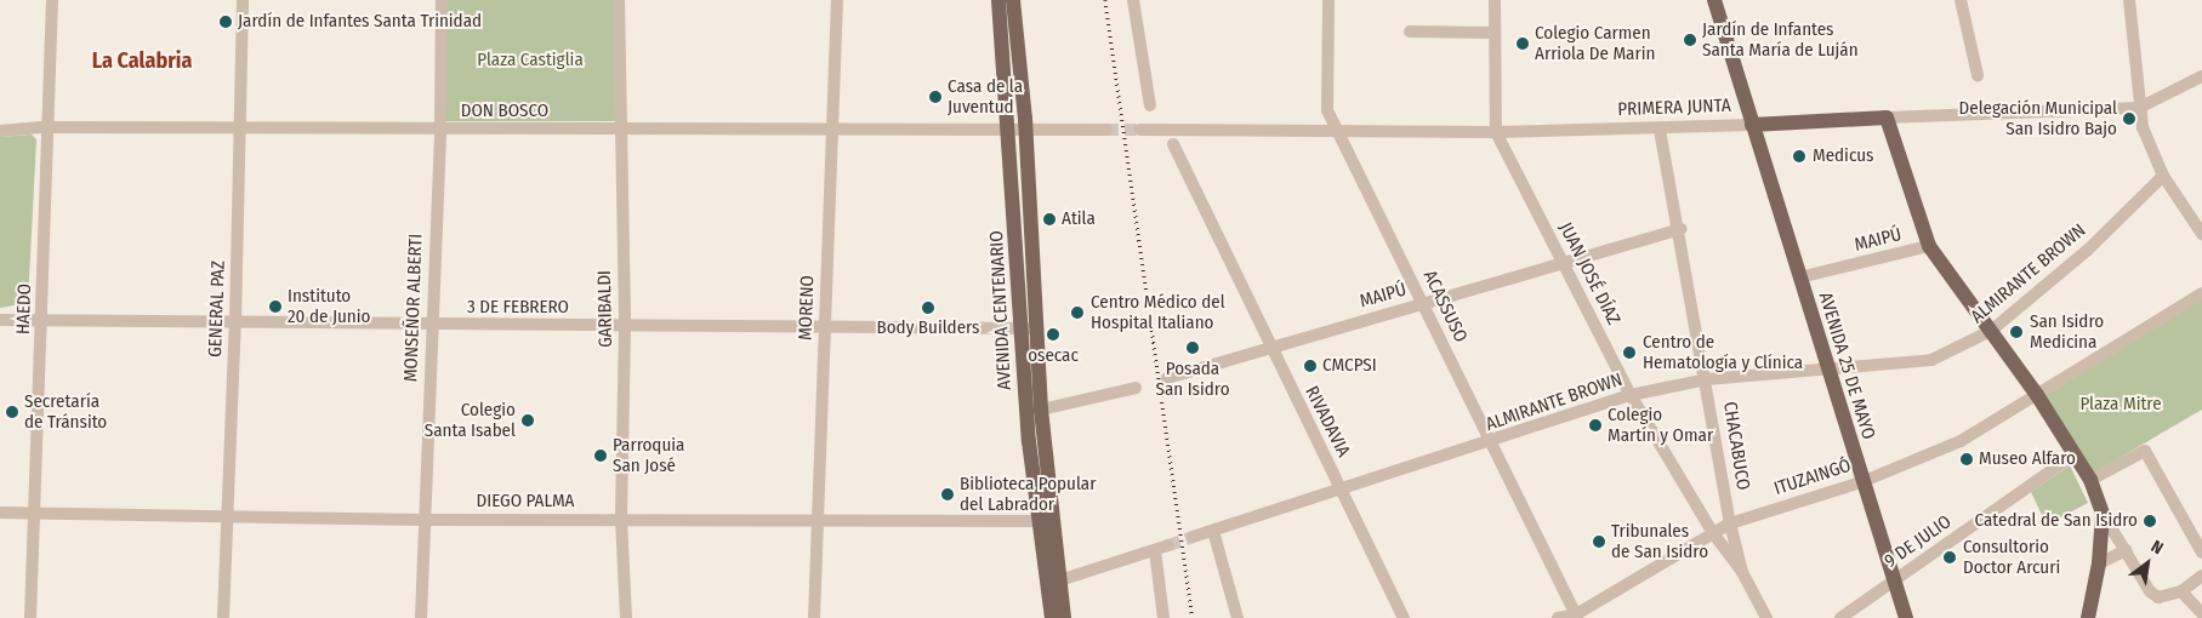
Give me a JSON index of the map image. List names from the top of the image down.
{
  "streets": {
    "main road": ["PRIMERA JUNTA", "AVENIDA CENTENARIO", "AVENIDA 25 DE MAYO"],
    "street": [
      "DON BOSCO",
      "MAIPÚ",
      "JUAN JOSÉ DÍAZ",
      "ALMIRANTE BROWN",
      "ACASSUSO",
      "MONSEÑOR ALBERTI",
      "3 DE FEBRERO",
      "MORENO",
      "HAEDO",
      "GENERAL PAZ",
      "GARIBALDI",
      "RIVADAVIA",
      "CHACABUCO",
      "ITUZAINGÓ",
      "DIEGO PALMA",
      "9 DE JULIO"
    ]
  },
  "crossings": [
    ["PRIMERA JUNTA", "JUAN JOSÉ DÍAZ"],
    ["PRIMERA JUNTA", "ACASSUSO"],
    ["PRIMERA JUNTA", "AVENIDA 25 DE MAYO"],
    ["PRIMERA JUNTA", "CHACABUCO"],
    ["DON BOSCO", "MONSEÑOR ALBERTI"],
    ["DON BOSCO", "MORENO"],
    ["DON BOSCO", "HAEDO"],
    ["DON BOSCO", "GENERAL PAZ"],
    ["DON BOSCO", "GARIBALDI"],
    ["DON BOSCO", "AVENIDA CENTENARIO"],
    ["MAIPÚ", "JUAN JOSÉ DÍAZ"],
    ["MAIPÚ", "ACASSUSO"],
    ["MAIPÚ", "AVENIDA 25 DE MAYO"],
    ["MAIPÚ", "RIVADAVIA"],
    ["MAIPÚ", "CHACABUCO"],
    ["JUAN JOSÉ DÍAZ", "ALMIRANTE BROWN"],
    ["JUAN JOSÉ DÍAZ", "CHACABUCO"],
    ["JUAN JOSÉ DÍAZ", "ITUZAINGÓ"],
    ["ALMIRANTE BROWN", "ACASSUSO"],
    ["ALMIRANTE BROWN", "AVENIDA 25 DE MAYO"],
    ["ALMIRANTE BROWN", "RIVADAVIA"],
    ["ALMIRANTE BROWN", "CHACABUCO"],
    ["ACASSUSO", "ITUZAINGÓ"],
    ["MONSEÑOR ALBERTI", "3 DE FEBRERO"],
    ["MONSEÑOR ALBERTI", "DIEGO PALMA"],
    ["3 DE FEBRERO", "MORENO"],
    ["3 DE FEBRERO", "HAEDO"],
    ["3 DE FEBRERO", "GENERAL PAZ"],
    ["3 DE FEBRERO", "GARIBALDI"],
    ["3 DE FEBRERO", "AVENIDA CENTENARIO"],
    ["MORENO", "DIEGO PALMA"],
    ["HAEDO", "DIEGO PALMA"],
    ["GENERAL PAZ", "DIEGO PALMA"],
    ["GARIBALDI", "DIEGO PALMA"],
    ["AVENIDA CENTENARIO", "DIEGO PALMA"],
    ["AVENIDA 25 DE MAYO", "ITUZAINGÓ"],
    ["AVENIDA 25 DE MAYO", "9 DE JULIO"],
    ["CHACABUCO", "ITUZAINGÓ"]
  ],
  "districts": ["La Calabria"],
  "parks": ["Plaza Castiglia", "Plaza Mitre"],
  "places": [
    "Jardín de Infantes Santa Trinidad",
    "Jardín de Infantes Santa María de Luján",
    "Colegio Carmen Arriola De Marin",
    "Casa de la Juventud",
    "Delegación Municipal San Isidro Bajo",
    "Medicus",
    "Atila",
    "Instituto 20 de Junio",
    "Body Builders",
    "Centro Médico del Hospital Italiano",
    "San Isidro Medicina",
    "osecac",
    "Posada San Isidro",
    "Centro de Hematología y Clínica",
    "CMCPSI",
    "Secretaría de Tránsito",
    "Colegio Santa Isabel",
    "Colegio Martín y Omar",
    "Parroquia San José",
    "Museo Alfaro",
    "Biblioteca Popular del Labrador",
    "Catedral de San Isidro",
    "Tribunales de San Isidro",
    "Consultorio Doctor Arcuri"
  ],
  "north": "top right"
}
